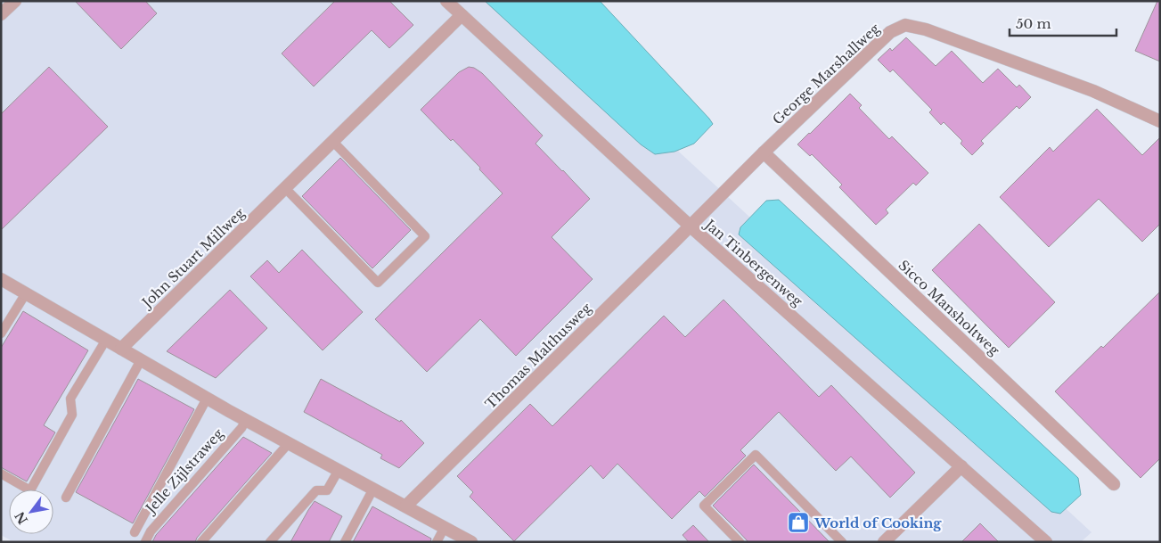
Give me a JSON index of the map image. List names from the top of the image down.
{
  "streets": {
    "street": [
      "George Marshallweg",
      "John Stuart Millweg",
      "Jan Tinbergenweg",
      "Sicco Mansholtweg",
      "Thomas Malthusweg",
      "Jelle Zijlstraweg"
    ]
  },
  "crossings": [
    ["George Marshallweg", "Jan Tinbergenweg"],
    ["George Marshallweg", "Sicco Mansholtweg"],
    ["George Marshallweg", "Thomas Malthusweg"],
    ["John Stuart Millweg", "Jan Tinbergenweg"],
    ["John Stuart Millweg", "Jelle Zijlstraweg"],
    ["Jan Tinbergenweg", "Thomas Malthusweg"],
    ["Thomas Malthusweg", "Jelle Zijlstraweg"]
  ],
  "places": {
    "shop": ["World of Cooking"]
  },
  "scale_bar": "50 m",
  "north": "bottom left"
}
